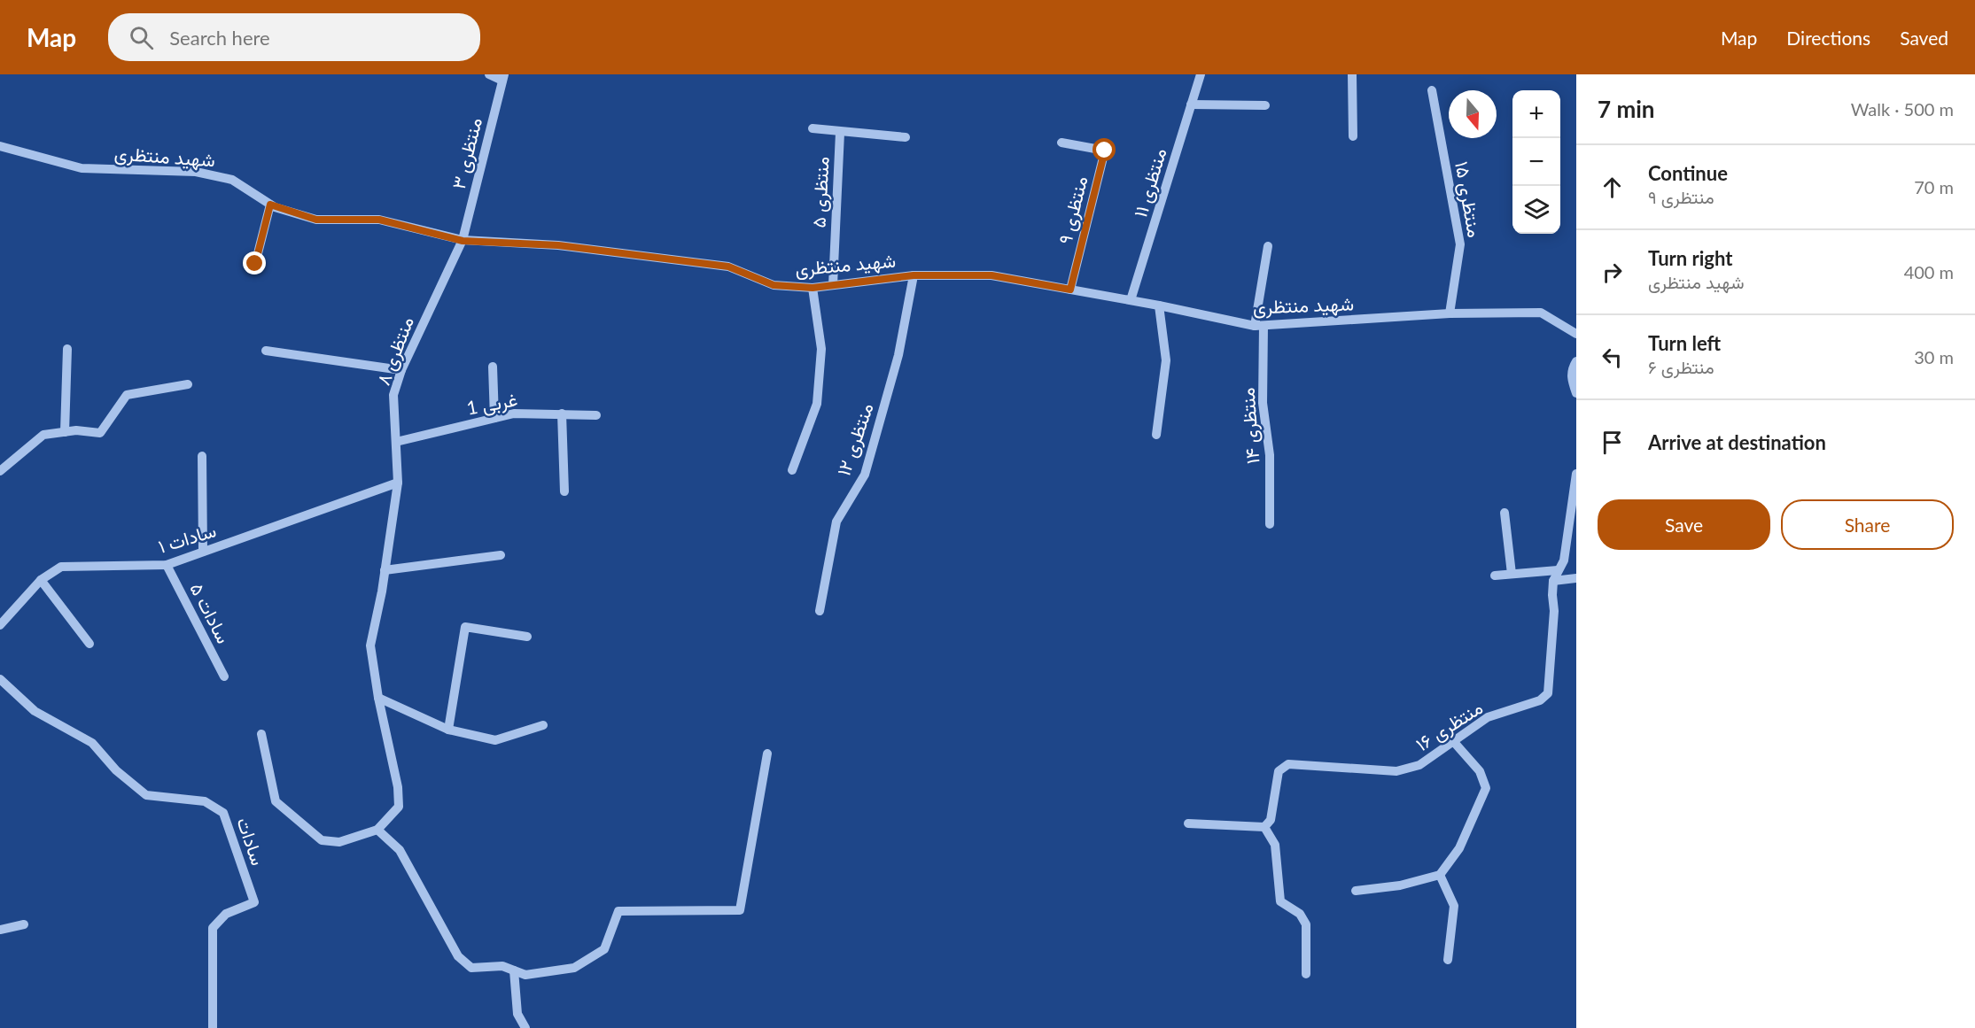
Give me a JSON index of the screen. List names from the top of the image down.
{
  "streets": {
    "street": [
      "منتظری ۳",
      "شهید منتظری",
      "منتظری ۱۱",
      "منتظری ۵",
      "منتظری ۱۵",
      "منتظری ۹",
      "منتظری ۸",
      "غربی 1",
      "منتظری ۱۴",
      "منتظری ۱۲",
      "سادات ۱",
      "سادات ۵",
      "منتظری ۱۶",
      "سادات"
    ]
  },
  "crossings": [
    ["منتظری ۳", "شهید منتظری"],
    ["منتظری ۳", "منتظری ۸"],
    ["شهید منتظری", "منتظری ۱۱"],
    ["شهید منتظری", "منتظری ۵"],
    ["شهید منتظری", "منتظری ۱۵"],
    ["شهید منتظری", "منتظری ۹"],
    ["شهید منتظری", "منتظری ۸"],
    ["شهید منتظری", "منتظری ۱۴"],
    ["شهید منتظری", "منتظری ۱۲"],
    ["منتظری ۸", "غربی 1"],
    ["منتظری ۸", "سادات ۱"],
    ["سادات ۱", "سادات ۵"]
  ],
  "north": "bottom",
  "page": {
    "header": "Map",
    "search": "Search here",
    "nav": ["Map", "Directions", "Saved"],
    "heading": ["7 min", "Walk · 500 m"],
    "map_buttons": ["+", "−"],
    "list": [
      ["Continue", "منتظری ۹", "70 m"],
      ["Turn right", "شهید منتظری", "400 m"],
      ["Turn left", "منتظری ۶", "30 m"],
      "Arrive at destination"
    ],
    "buttons": ["Save", "Share"]
  }
}
